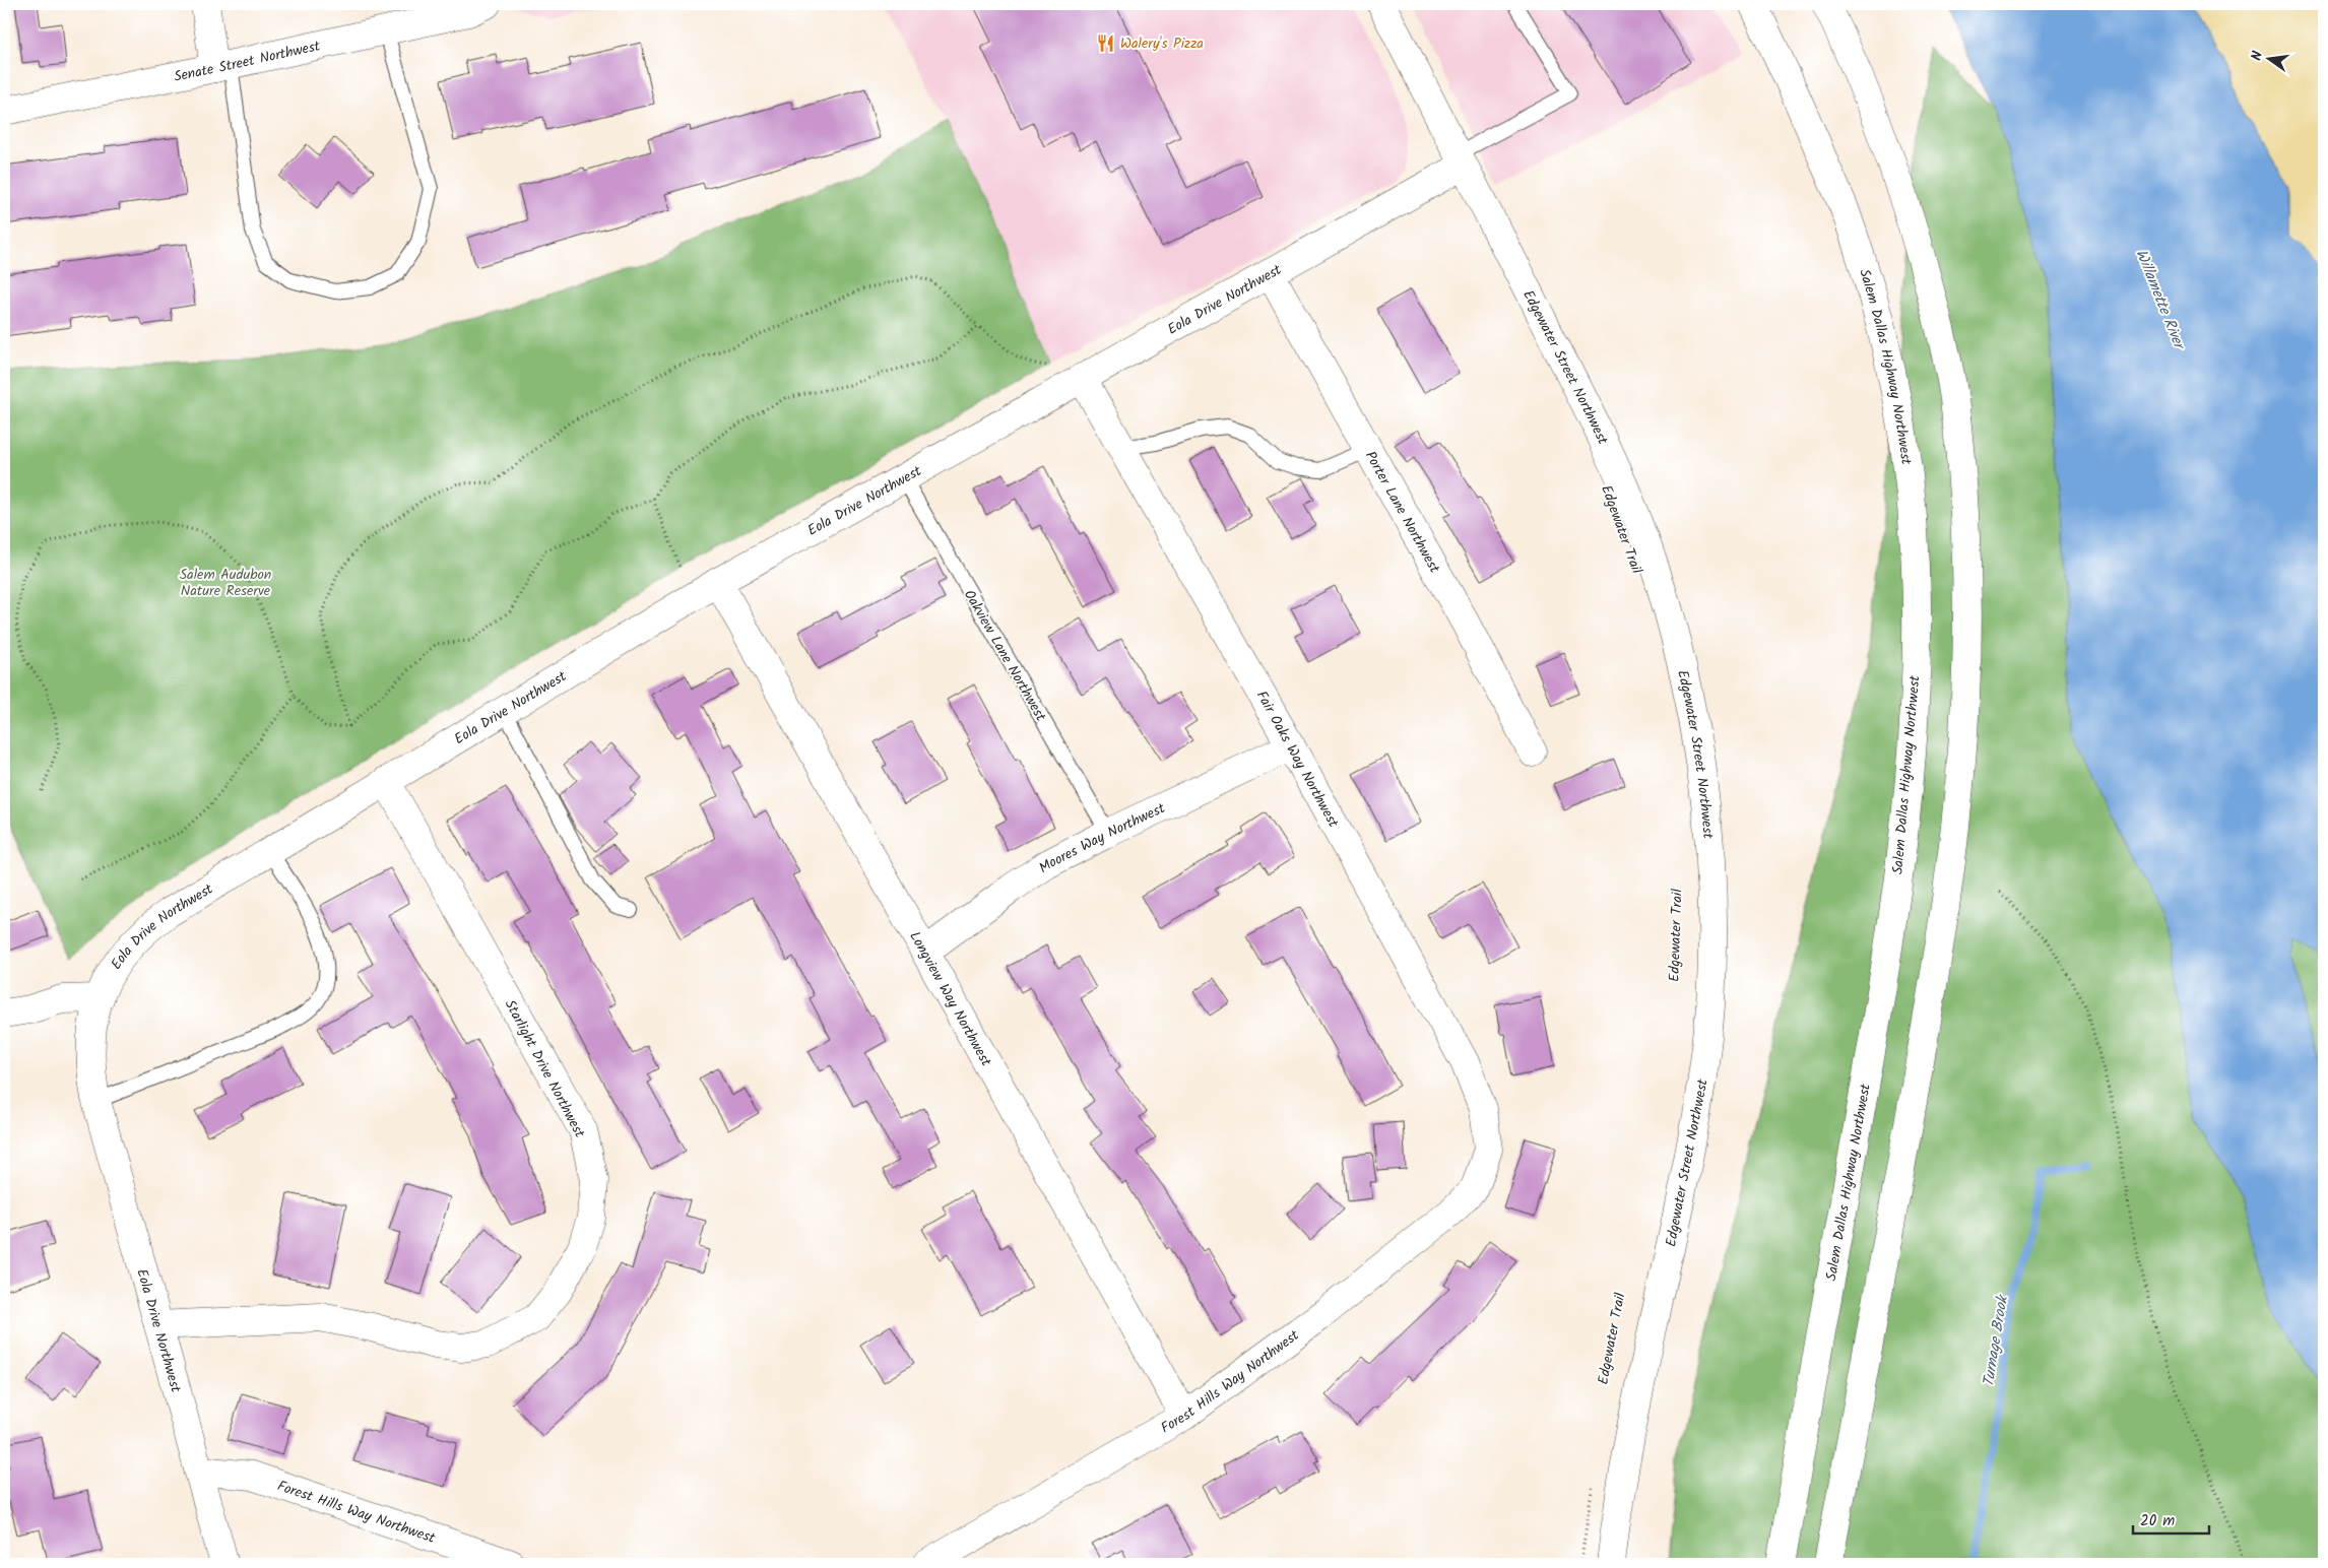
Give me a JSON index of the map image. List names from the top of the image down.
{
  "streets": {
    "main road": [
      "Senate Street Northwest",
      "Eola Drive Northwest",
      "Salem Dallas Highway Northwest",
      "Edgewater Street Northwest",
      "Porter Lane Northwest",
      "Fair Oaks Way Northwest",
      "Moores Way Northwest",
      "Longview Way Northwest",
      "Starlight Drive Northwest",
      "Forest Hills Way Northwest"
    ],
    "lane": ["Oakview Lane Northwest"]
  },
  "crossings": [
    ["Eola Drive Northwest", "Edgewater Street Northwest"],
    ["Eola Drive Northwest", "Porter Lane Northwest"],
    ["Eola Drive Northwest", "Oakview Lane Northwest"],
    ["Eola Drive Northwest", "Fair Oaks Way Northwest"],
    ["Eola Drive Northwest", "Longview Way Northwest"],
    ["Eola Drive Northwest", "Starlight Drive Northwest"],
    ["Eola Drive Northwest", "Forest Hills Way Northwest"],
    ["Oakview Lane Northwest", "Moores Way Northwest"],
    ["Fair Oaks Way Northwest", "Moores Way Northwest"],
    ["Fair Oaks Way Northwest", "Forest Hills Way Northwest"],
    ["Moores Way Northwest", "Longview Way Northwest"],
    ["Longview Way Northwest", "Forest Hills Way Northwest"]
  ],
  "water": ["Willamette River", "Turnage Brook"],
  "parks": ["Salem Audubon Nature Reserve"],
  "places": {
    "restaurant": ["Walery's Pizza"]
  },
  "scale_bar": "20 m",
  "north": "left"
}
